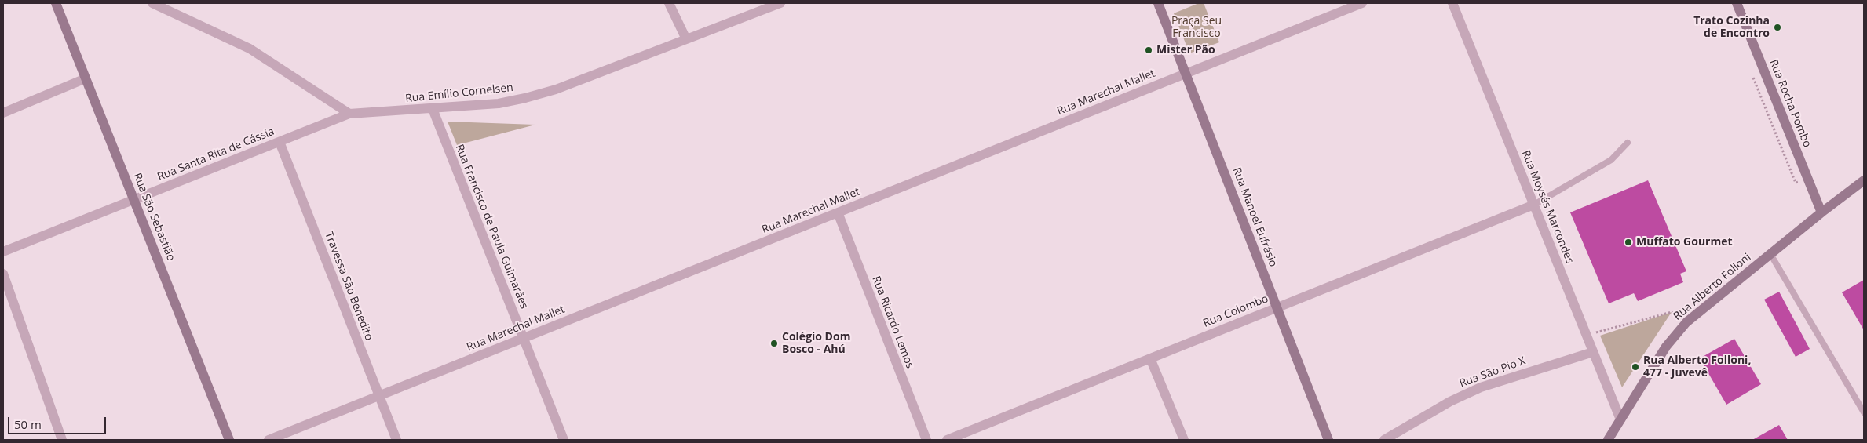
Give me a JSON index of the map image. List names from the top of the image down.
{
  "streets": {
    "street": [
      "Rua Marechal Mallet",
      "Rua Emílio Cornelsen",
      "Rua Rocha Pombo",
      "Rua Santa Rita de Cássia",
      "Rua Moysés Marcondes",
      "Rua São Sebastião",
      "Rua Manoel Eufrásio",
      "Rua Francisco de Paula Guimarães",
      "Travessa São Benedito",
      "Rua Alberto Folloni",
      "Rua Colombo",
      "Rua Ricardo Lemos",
      "Rua São Pio X"
    ]
  },
  "crossings": [
    ["Rua Marechal Mallet", "Rua Manoel Eufrásio"],
    ["Rua Marechal Mallet", "Rua Francisco de Paula Guimarães"],
    ["Rua Marechal Mallet", "Travessa São Benedito"],
    ["Rua Marechal Mallet", "Rua Ricardo Lemos"],
    ["Rua Emílio Cornelsen", "Rua Santa Rita de Cássia"],
    ["Rua Emílio Cornelsen", "Rua Francisco de Paula Guimarães"],
    ["Rua Rocha Pombo", "Rua Alberto Folloni"],
    ["Rua Santa Rita de Cássia", "Rua São Sebastião"],
    ["Rua Santa Rita de Cássia", "Travessa São Benedito"],
    ["Rua Moysés Marcondes", "Rua Alberto Folloni"],
    ["Rua Moysés Marcondes", "Rua Colombo"],
    ["Rua Moysés Marcondes", "Rua São Pio X"],
    ["Rua Manoel Eufrásio", "Rua Colombo"]
  ],
  "parks": ["Praça Seu Francisco"],
  "places": [
    "Trato Cozinha de Encontro",
    "Mister Pão",
    "Muffato Gourmet",
    "Colégio Dom Bosco - Ahú",
    "Rua Alberto Folloni, 477 - Juvevê"
  ],
  "scale_bar": "50 m"
}
